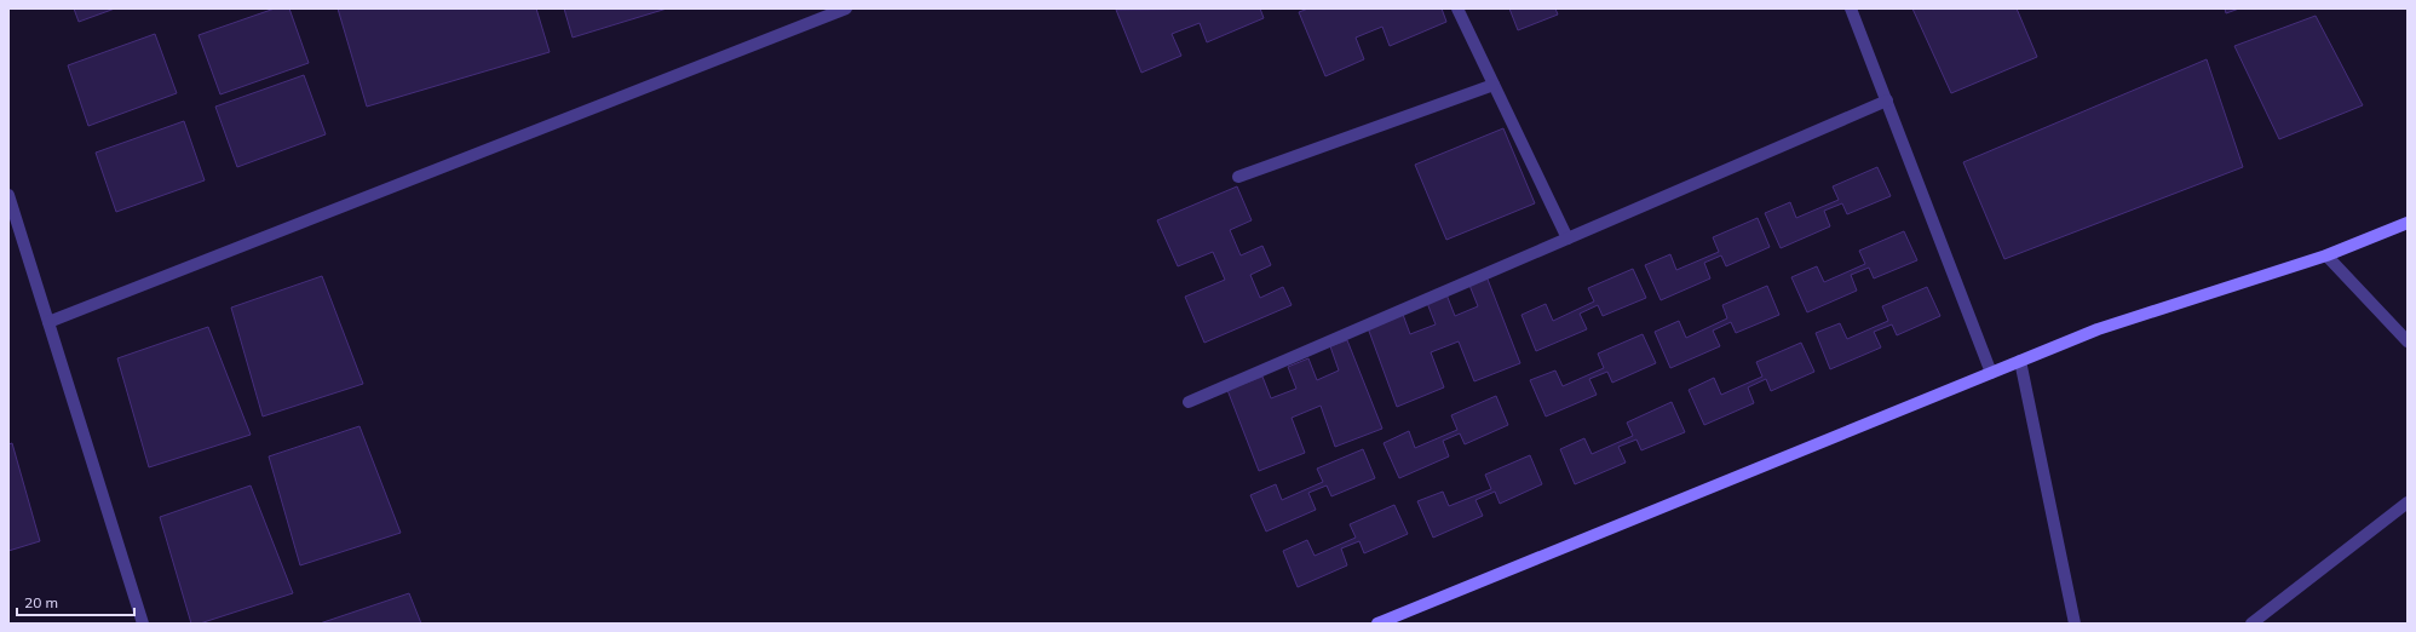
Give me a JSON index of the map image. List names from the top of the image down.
{
  "scale_bar": "20 m"
}
